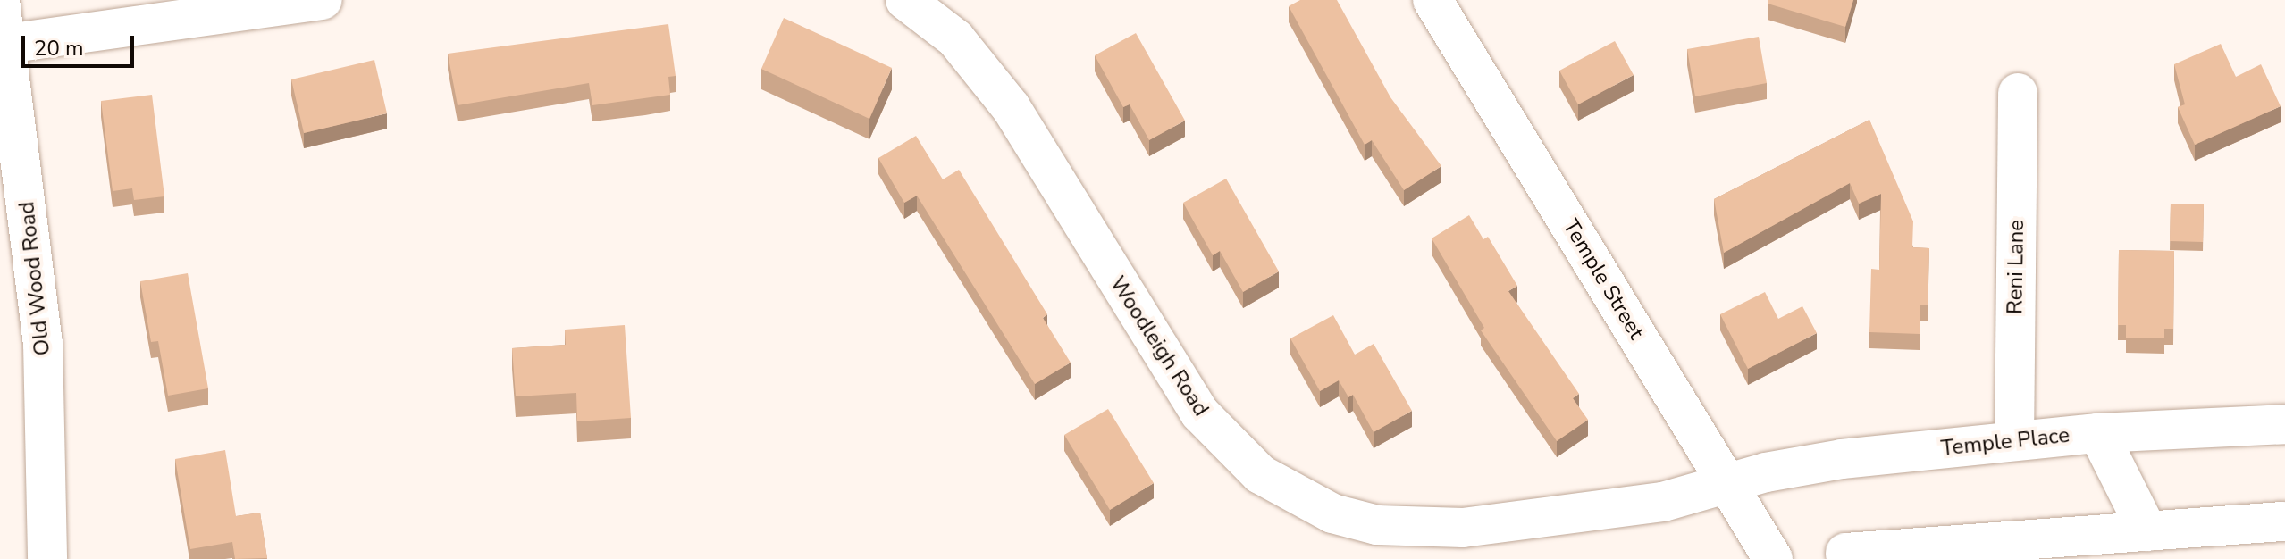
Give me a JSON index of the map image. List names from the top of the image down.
{
  "streets": {
    "street": [
      "Reni Lane",
      "Old Wood Road",
      "Temple Street",
      "Woodleigh Road",
      "Temple Place"
    ]
  },
  "crossings": [
    ["Reni Lane", "Temple Place"],
    ["Temple Street", "Woodleigh Road"],
    ["Temple Street", "Temple Place"],
    ["Woodleigh Road", "Temple Place"]
  ],
  "scale_bar": "20 m"
}
